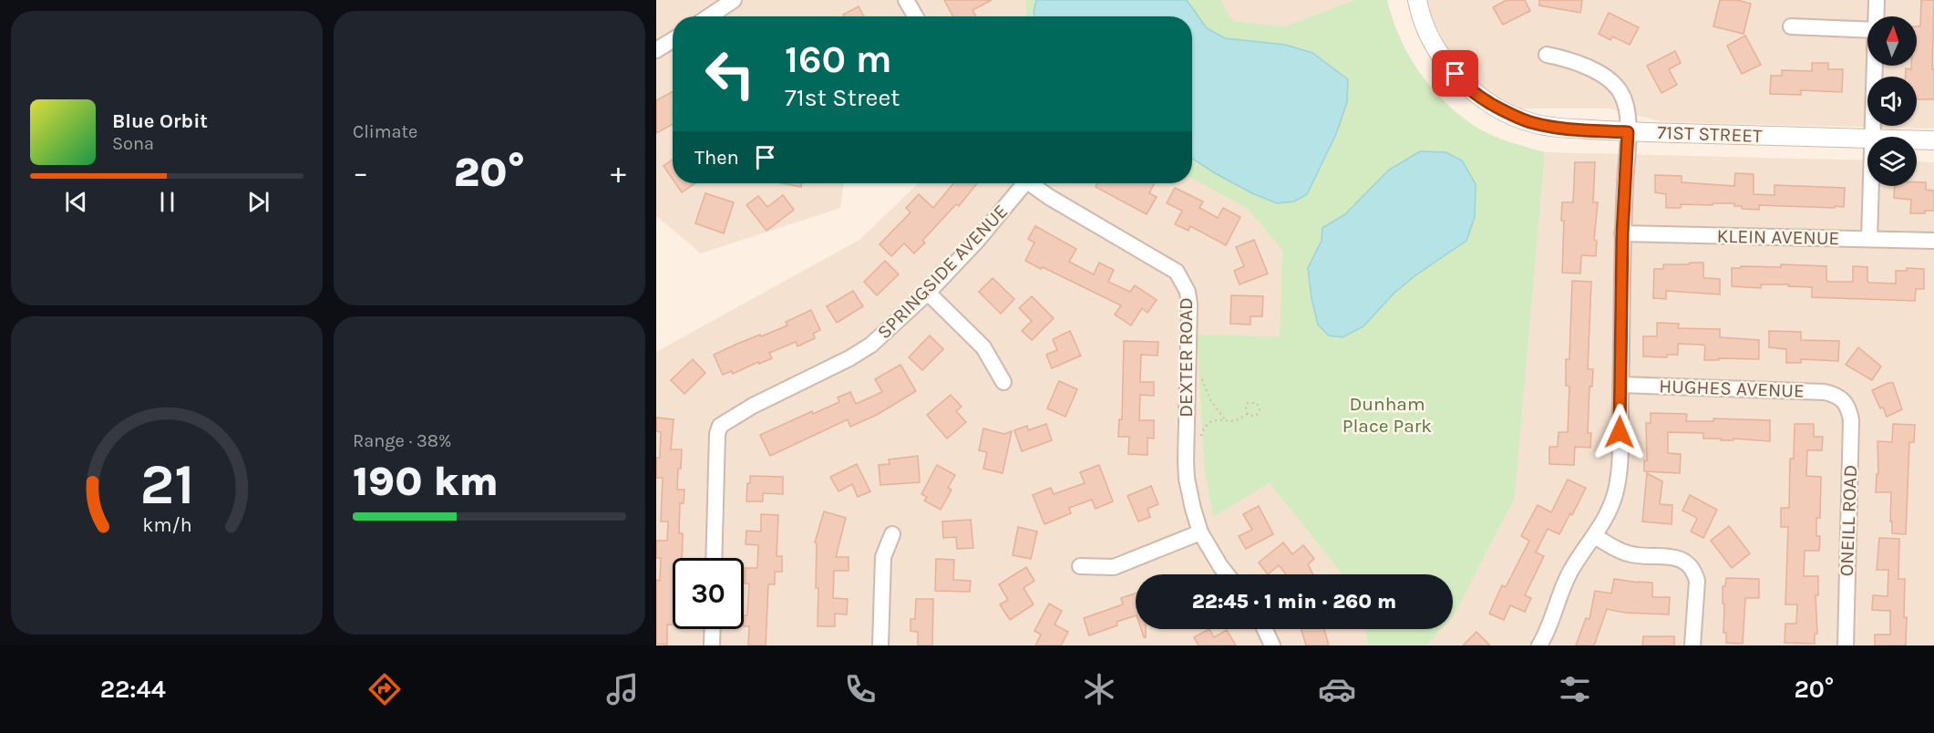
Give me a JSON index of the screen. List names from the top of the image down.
{
  "streets": {
    "street": [
      "71ST STREET",
      "KLEIN AVENUE",
      "SPRINGSIDE AVENUE",
      "DEXTER ROAD",
      "HUGHES AVENUE",
      "ONEILL ROAD"
    ]
  },
  "crossings": [
    ["HUGHES AVENUE", "ONEILL ROAD"]
  ],
  "parks": ["Dunham Place Park"],
  "north": "top",
  "page": {
    "tile": [
      "Climate",
      ["Range · 38%", "190 km"]
    ],
    "turn": ["160 m", "71st Street"],
    "song": ["Blue Orbit", "Sona"],
    "then": "Then",
    "heat": ["−", "20°", "+"],
    "limit": "30",
    "trip": "22:45 · 1 min · 260 m",
    "tabs": ["22:44", "20°"],
    "gauge": ["21", "km/h"]
  }
}
